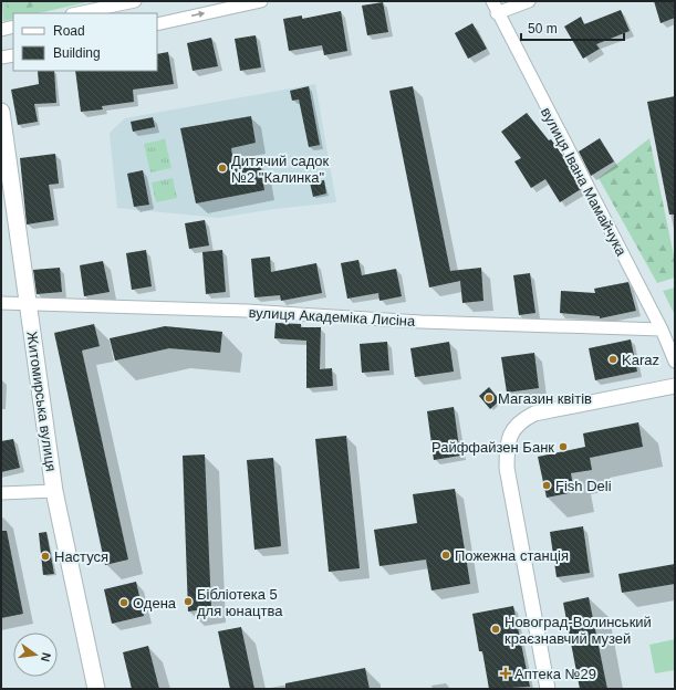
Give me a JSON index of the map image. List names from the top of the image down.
{
  "streets": {
    "main road": ["Житомирська вулиця"],
    "street": ["вулиця Івана Мамайчука", "вулиця Академіка Лисіна"]
  },
  "crossings": [
    ["вулиця Івана Мамайчука", "вулиця Академіка Лисіна"],
    ["вулиця Академіка Лисіна", "Житомирська вулиця"]
  ],
  "places": {
    "other": [
      "Дитячий садок №2 \"Калинка\"",
      "Karaz",
      "Магазин квітів",
      "Райффайзен Банк",
      "Fish Deli",
      "Пожежна станція",
      "Настуся",
      "Бібліотека 5 для юнацтва",
      "Одена",
      "Новоград-Волинський краєзнавчий музей"
    ],
    "health": ["Аптека №29"]
  },
  "legend": ["Road", "Building"],
  "scale_bar": "50 m",
  "north": "right"
}
